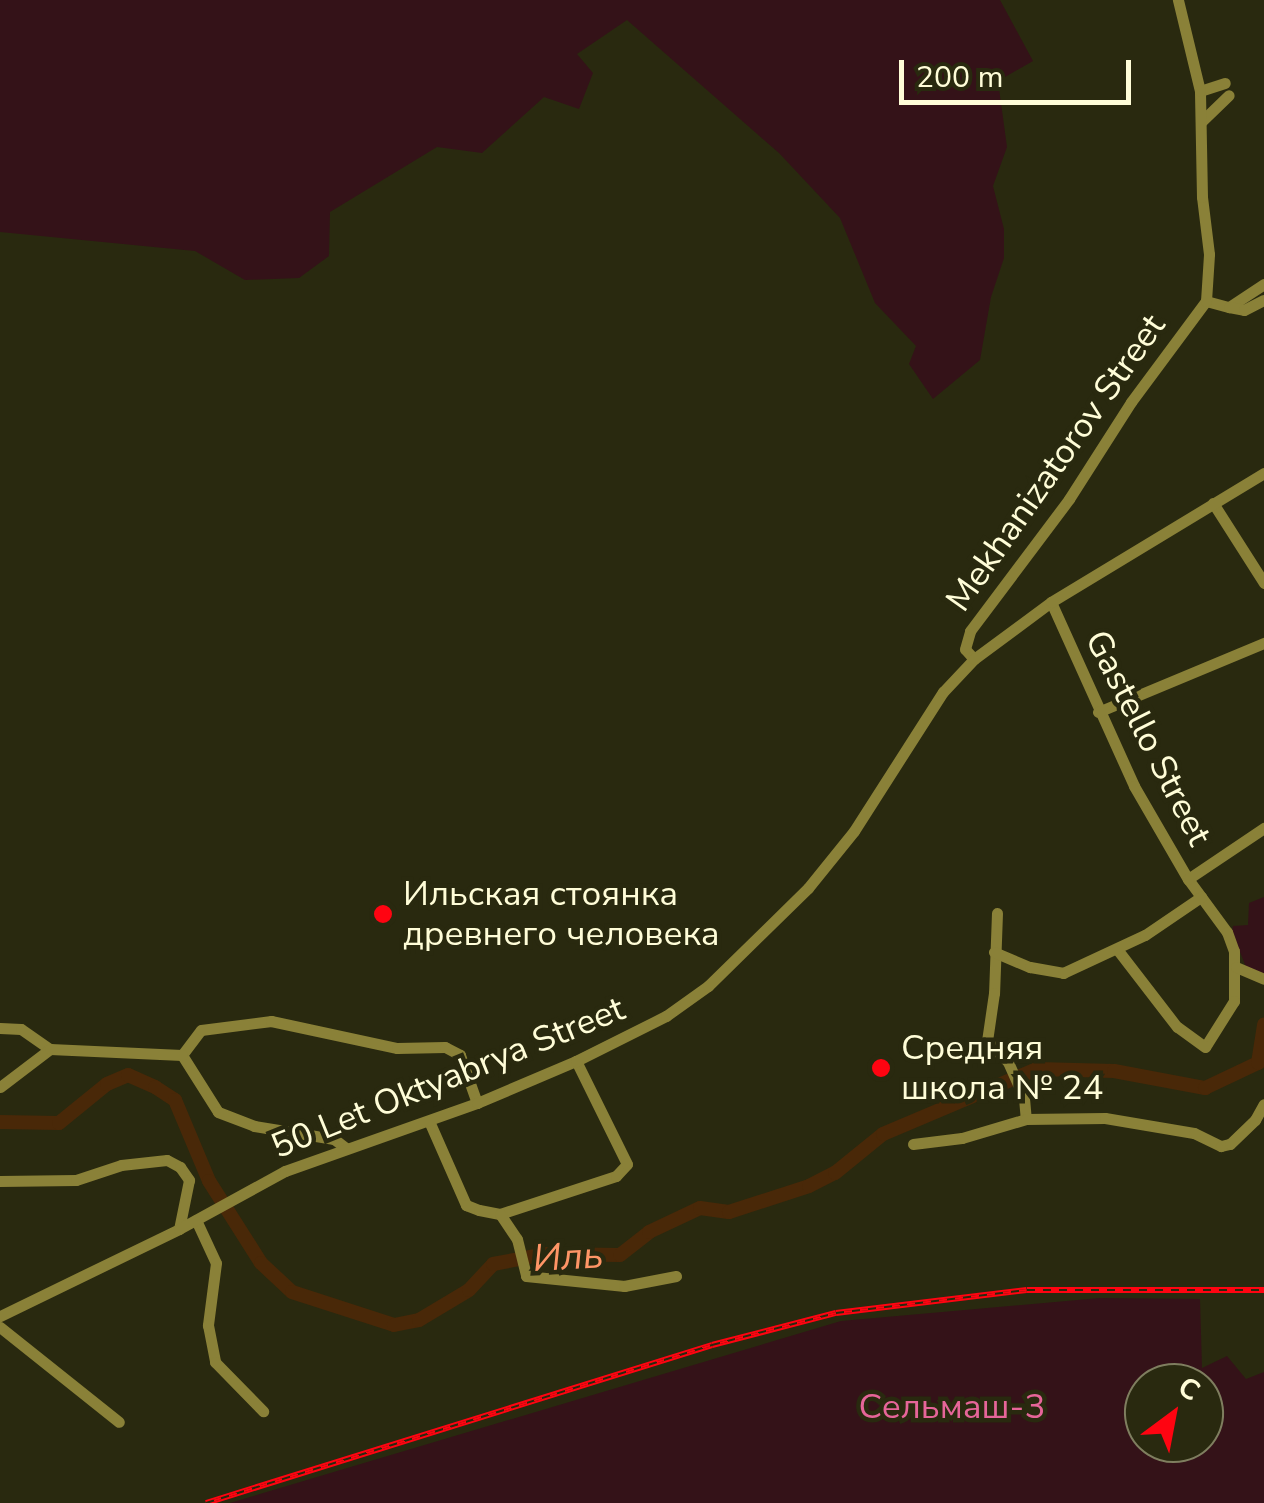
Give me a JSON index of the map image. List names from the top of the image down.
{
  "streets": {
    "street": ["Mekhanizatorov Street", "Gastello Street", "50 Let Oktyabrya Street"]
  },
  "crossings": [
    ["Mekhanizatorov Street", "50 Let Oktyabrya Street"],
    ["Gastello Street", "50 Let Oktyabrya Street"]
  ],
  "water": ["Иль"],
  "parks": ["Сельмаш-3"],
  "places": ["Ильская стоянка древнего человека", "Средняя школа № 24"],
  "scale_bar": "200 m",
  "north": "top right"
}
